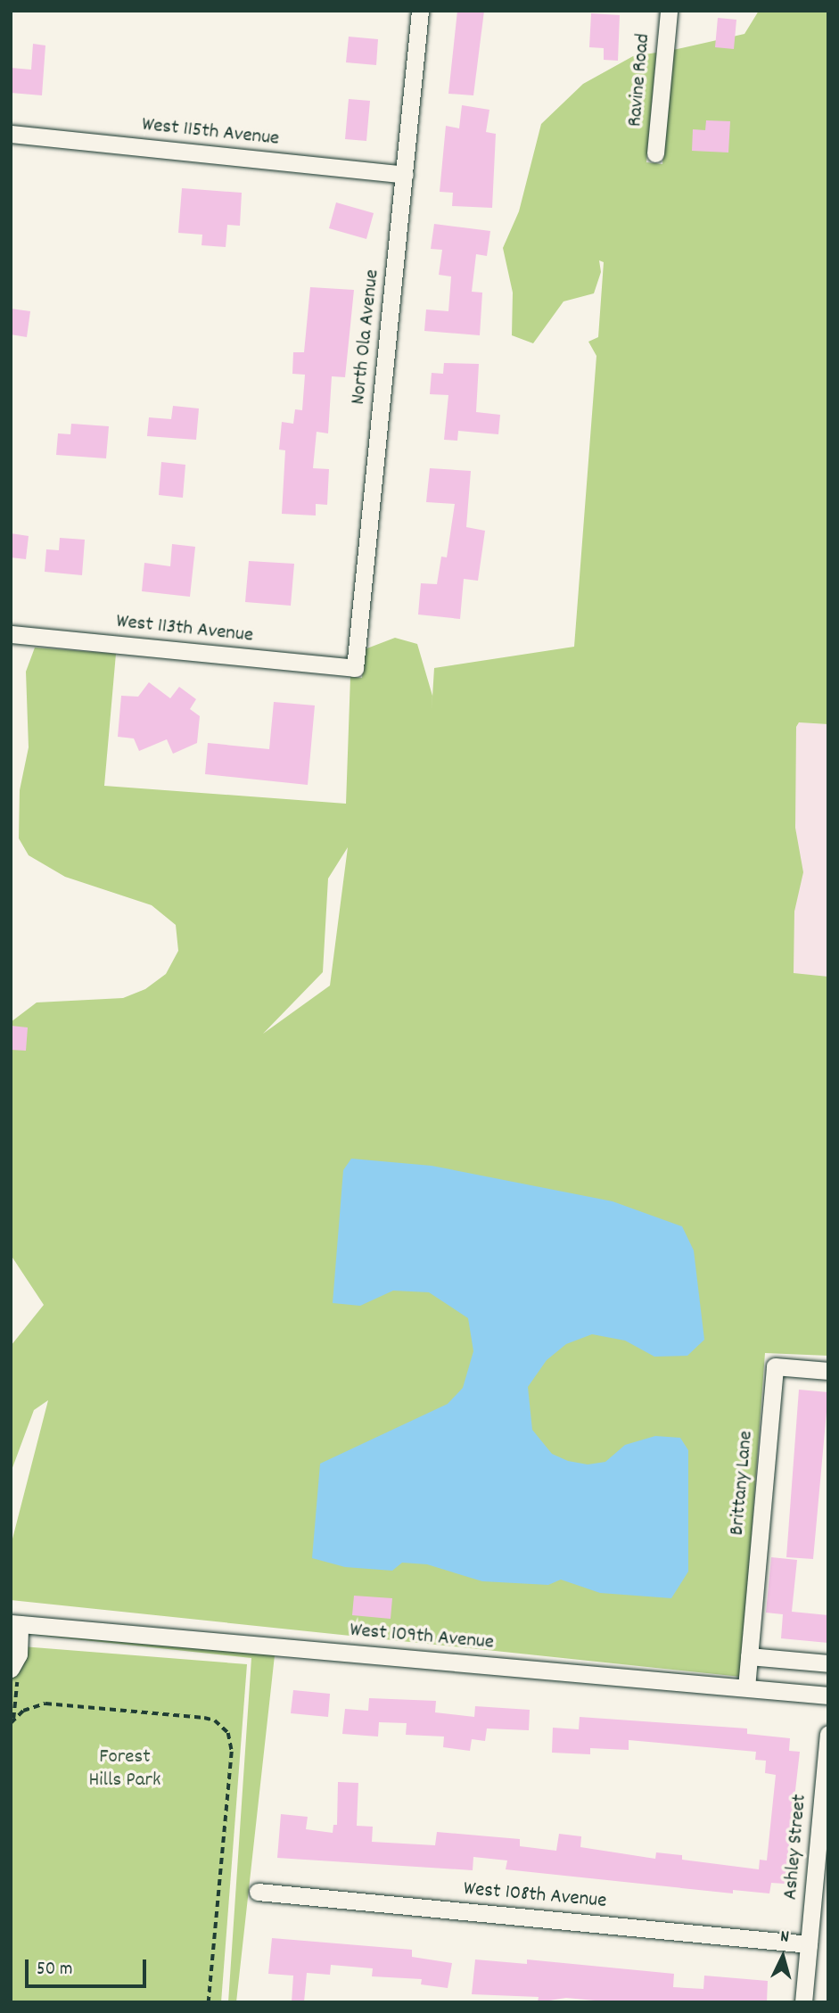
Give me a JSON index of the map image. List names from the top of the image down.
{
  "streets": {
    "street": [
      "Ravine Road",
      "West 115th Avenue",
      "North Ola Avenue",
      "West 113th Avenue",
      "Brittany Lane",
      "West 109th Avenue",
      "Ashley Street",
      "West 108th Avenue"
    ]
  },
  "crossings": [
    ["West 115th Avenue", "North Ola Avenue"],
    ["North Ola Avenue", "West 113th Avenue"],
    ["Brittany Lane", "West 109th Avenue"],
    ["Ashley Street", "West 108th Avenue"]
  ],
  "parks": ["Forest Hills Park"],
  "scale_bar": "50 m",
  "north": "top"
}
